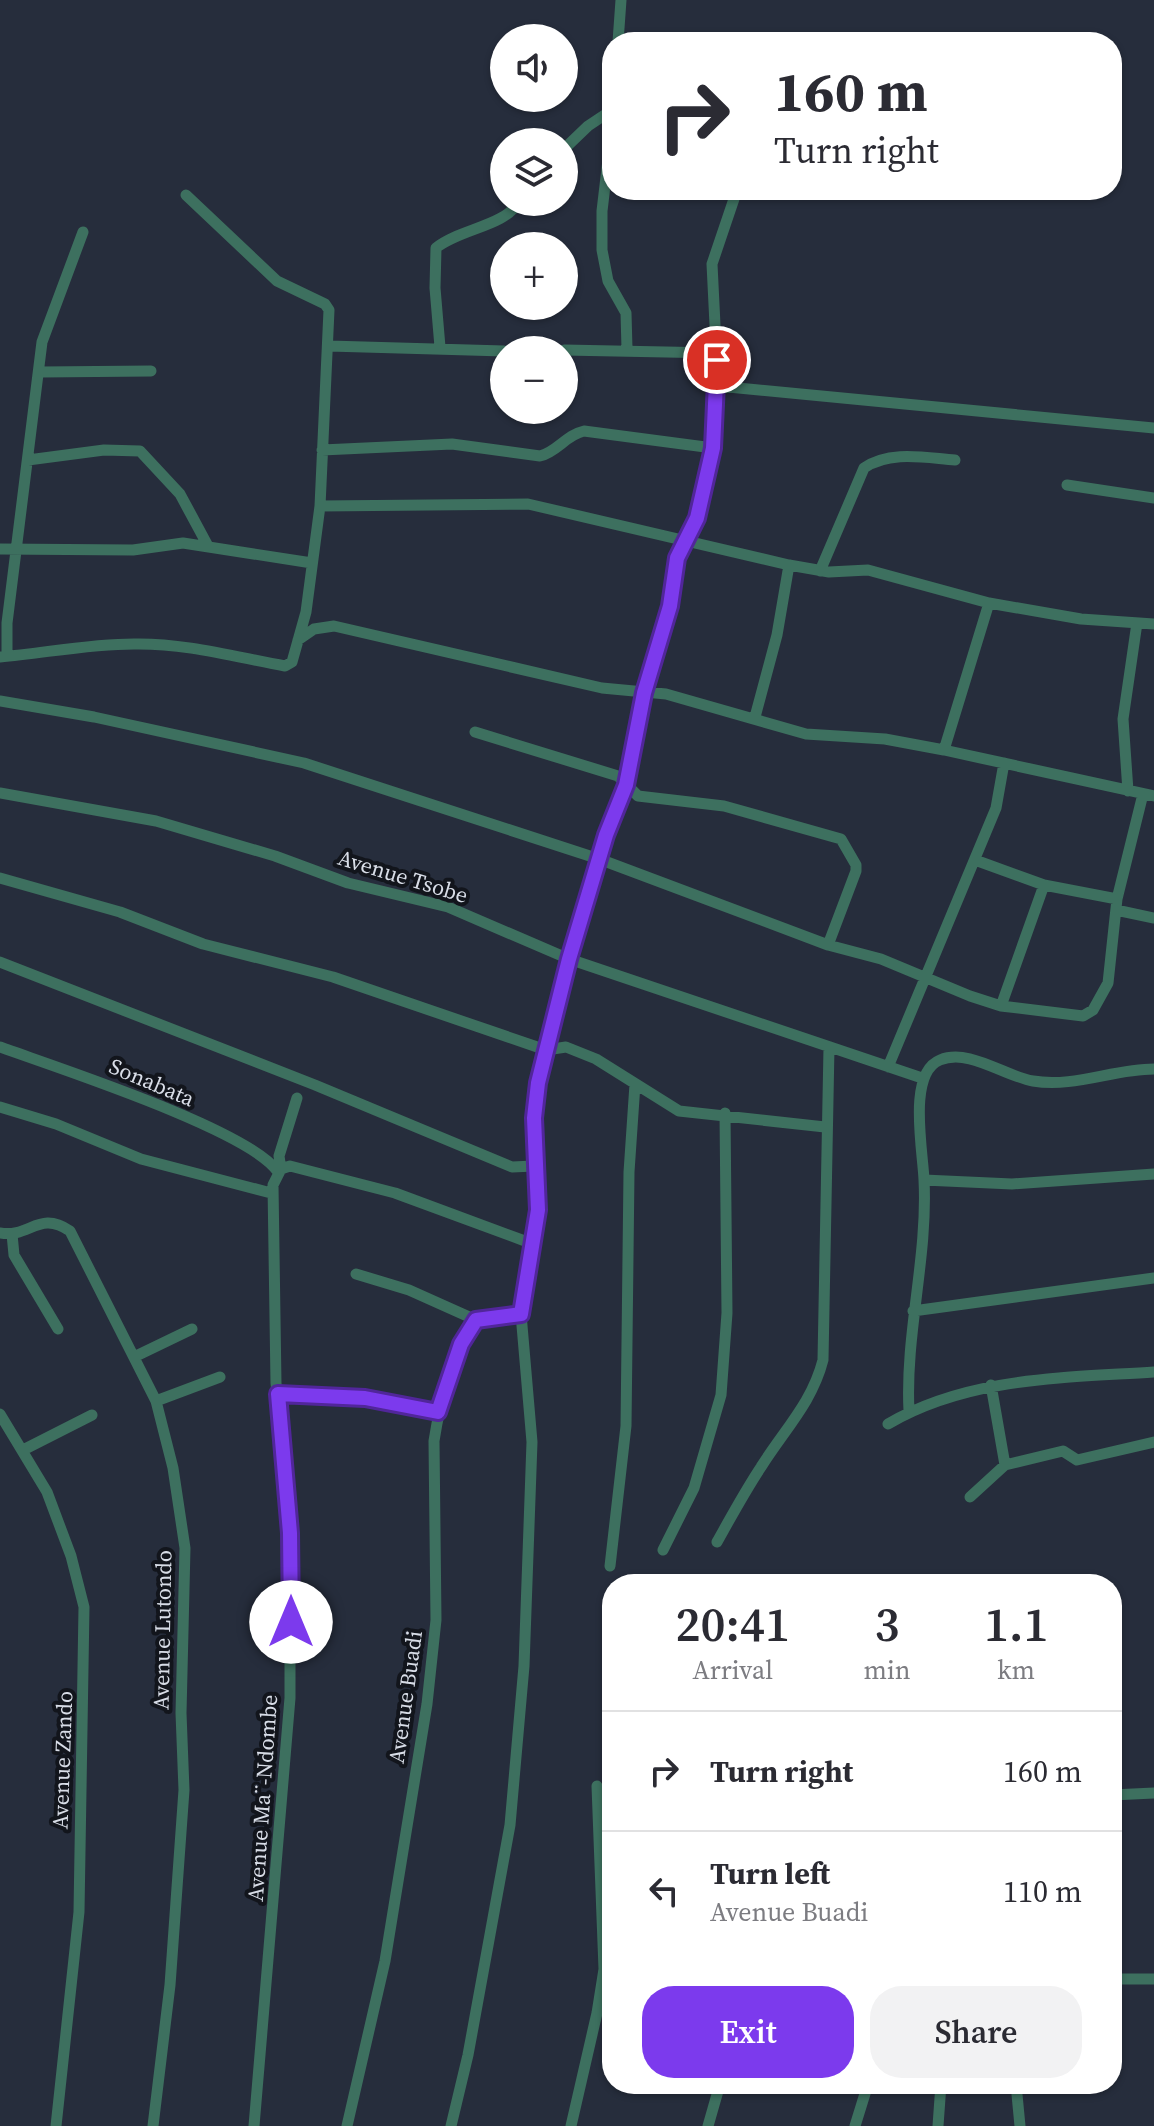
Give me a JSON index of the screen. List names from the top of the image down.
{
  "streets": {
    "street": [
      "Avenue Tsobe",
      "Sonabata",
      "Avenue Lutondo",
      "Avenue Buadi",
      "Avenue Zando",
      "Avenue Ma¨-Ndombe"
    ]
  },
  "page": {
    "map_buttons": ["+", "−"],
    "turn": ["160 m", "Turn right"],
    "eta": [
      "20:41",
      "Arrival",
      "3",
      "min",
      "1.1",
      "km"
    ],
    "list": [
      {
        "name": "Turn right",
        "value": "160 m"
      },
      {
        "name": "Turn left",
        "note": "Avenue Buadi",
        "value": "110 m"
      }
    ],
    "buttons": ["Exit", "Share"]
  }
}
